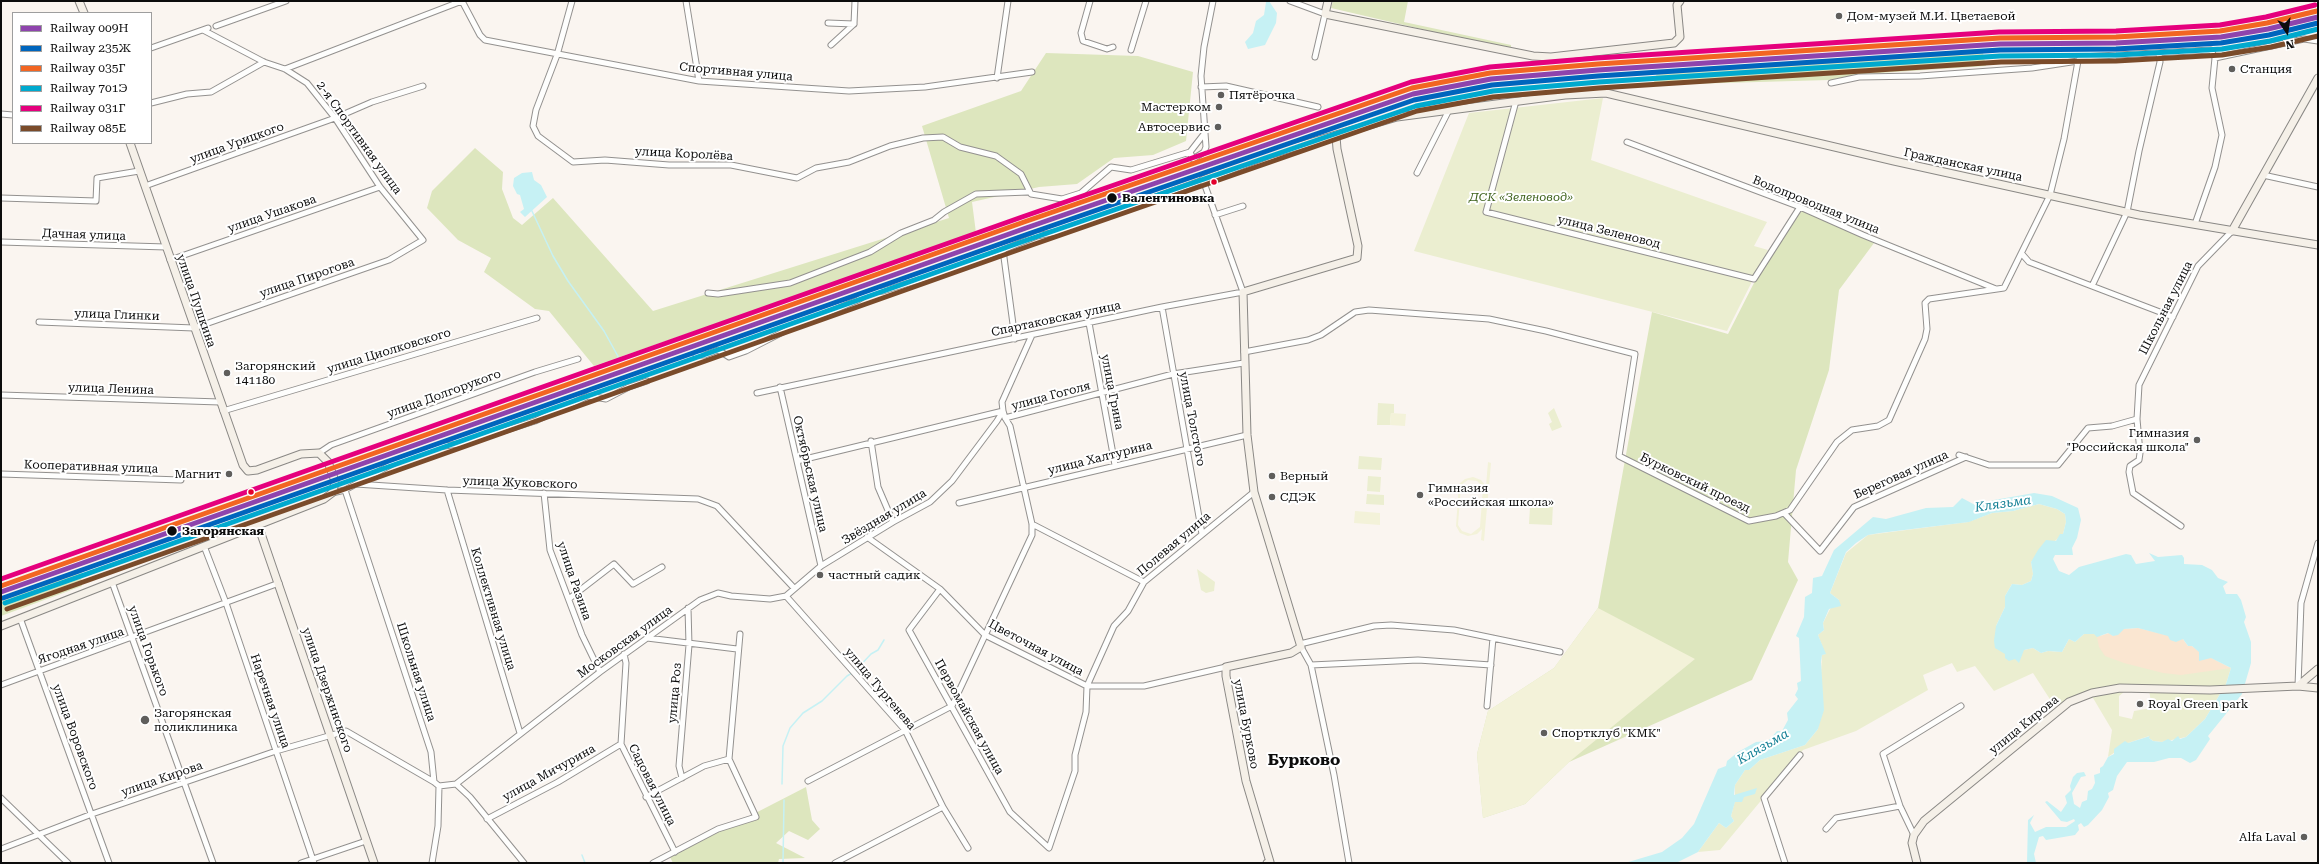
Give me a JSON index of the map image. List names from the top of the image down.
{
  "streets": {
    "street": [
      "Спортивная улица",
      "2-я Спортивная улица",
      "улица Урицкого",
      "улица Королёва",
      "Гражданская улица",
      "Водопроводная улица",
      "улица Ушакова",
      "улица Зеленовод",
      "Дачная улица",
      "улица Пирогова",
      "улица Пушкина",
      "Школьная улица",
      "улица Глинки",
      "Спартаковская улица",
      "улица Циолковского",
      "улица Ленина",
      "улица Грина",
      "улица Долгорукого",
      "улица Гоголя",
      "улица Толстого",
      "улица Халтурина",
      "Кооперативная улица",
      "Октябрьская улица",
      "Береговая улица",
      "улица Жуковского",
      "Бурковский проезд",
      "Звёздная улица",
      "Полевая улица",
      "улица Разина",
      "Коллективная улица",
      "Московская улица",
      "Ягодная улица",
      "Цветочная улица",
      "улица Горького",
      "улица Тургенева",
      "улица Дзержинского",
      "улица Роз",
      "Наречная улица",
      "Первомайская улица",
      "улица Бурково",
      "улица Кирова",
      "улица Воровского",
      "улица Мичурина",
      "Садовая улица"
    ]
  },
  "crossings": [
    ["Спортивная улица", "улица Королёва"],
    ["2-я Спортивная улица", "улица Урицкого"],
    ["2-я Спортивная улица", "улица Ушакова"],
    ["2-я Спортивная улица", "улица Пирогова"],
    ["улица Урицкого", "улица Пушкина"],
    ["Гражданская улица", "улица Зеленовод"],
    ["Гражданская улица", "Школьная улица"],
    ["Гражданская улица", "Спартаковская улица"],
    ["Водопроводная улица", "улица Зеленовод"],
    ["Водопроводная улица", "Бурковский проезд"],
    ["улица Ушакова", "улица Пушкина"],
    ["Дачная улица", "улица Пушкина"],
    ["улица Пирогова", "улица Пушкина"],
    ["улица Пирогова", "улица Глинки"],
    ["улица Пушкина", "улица Глинки"],
    ["улица Пушкина", "улица Циолковского"],
    ["улица Пушкина", "улица Ленина"],
    ["улица Пушкина", "улица Долгорукого"],
    ["Школьная улица", "Береговая улица"],
    ["Школьная улица", "улица Кирова"],
    ["Спартаковская улица", "улица Грина"],
    ["Спартаковская улица", "улица Толстого"],
    ["Спартаковская улица", "Октябрьская улица"],
    ["Спартаковская улица", "Звёздная улица"],
    ["улица Грина", "улица Гоголя"],
    ["улица Грина", "улица Халтурина"],
    ["улица Гоголя", "улица Толстого"],
    ["улица Гоголя", "Октябрьская улица"],
    ["улица Гоголя", "Звёздная улица"],
    ["улица Толстого", "улица Халтурина"],
    ["улица Толстого", "Полевая улица"],
    ["Октябрьская улица", "Звёздная улица"],
    ["Береговая улица", "Бурковский проезд"],
    ["улица Жуковского", "улица Разина"],
    ["улица Жуковского", "Коллективная улица"],
    ["Звёздная улица", "Цветочная улица"],
    ["Полевая улица", "Цветочная улица"],
    ["Полевая улица", "Первомайская улица"],
    ["улица Разина", "Московская улица"],
    ["Коллективная улица", "Московская улица"],
    ["Московская улица", "улица Тургенева"],
    ["Московская улица", "улица Роз"],
    ["Московская улица", "Садовая улица"],
    ["Ягодная улица", "улица Горького"],
    ["Ягодная улица", "улица Дзержинского"],
    ["Ягодная улица", "Наречная улица"],
    ["Ягодная улица", "улица Воровского"],
    ["Цветочная улица", "Первомайская улица"],
    ["Цветочная улица", "улица Бурково"],
    ["улица Горького", "улица Кирова"],
    ["улица Дзержинского", "улица Кирова"],
    ["Наречная улица", "улица Кирова"],
    ["улица Кирова", "улица Воровского"],
    ["улица Мичурина", "Садовая улица"]
  ],
  "districts": ["Бурково"],
  "water": ["Клязьма"],
  "parks": ["ДСК «Зеленовод»"],
  "places": [
    "Дом-музей М.И. Цветаевой",
    "Станция",
    "Пятёрочка",
    "Мастерком",
    "Автосервис",
    "Валентиновка",
    "Загорянский 141180",
    "Гимназия \"Российская школа\"",
    "Магнит",
    "Верный",
    "Гимназия «Российская школа»",
    "СДЭК",
    "Загорянская",
    "частный садик",
    "Royal Green park",
    "Загорянская поликлиника",
    "Спортклуб \"КМК\"",
    "Alfa Laval"
  ],
  "lines": [
    "rail line 031Г",
    "rail line 035Г",
    "rail line 009Н",
    "rail line 235Ж",
    "rail line 701Э",
    "rail line 085Е"
  ],
  "legend": [
    "Railway 009Н",
    "Railway 235Ж",
    "Railway 035Г",
    "Railway 701Э",
    "Railway 031Г",
    "Railway 085Е"
  ],
  "north": "bottom"
}
